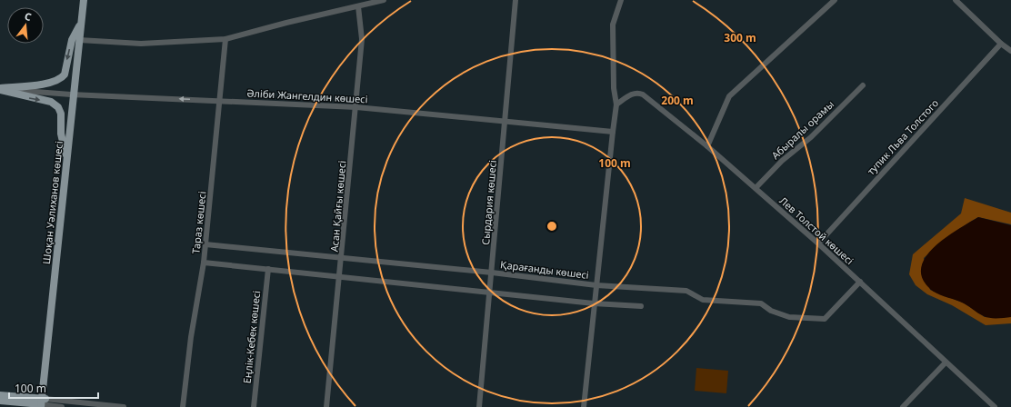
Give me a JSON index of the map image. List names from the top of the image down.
{
  "streets": {
    "main road": ["Шоқан Уәлиханов көшесі"],
    "street": [
      "Әліби Жангелдин көшесі",
      "Абыралы орамы",
      "тупик Льва Толстого",
      "Сырдария көшесі",
      "Асан Қайғы көшесі",
      "Тараз көшесі",
      "Лев Толстой көшесі",
      "Қарағанды көшесі",
      "Еңлік-Кебек көшесі"
    ]
  },
  "crossings": [
    ["Әліби Жангелдин көшесі", "Шоқан Уәлиханов көшесі"],
    ["Әліби Жангелдин көшесі", "Сырдария көшесі"],
    ["Әліби Жангелдин көшесі", "Асан Қайғы көшесі"],
    ["Әліби Жангелдин көшесі", "Тараз көшесі"],
    ["Абыралы орамы", "Лев Толстой көшесі"],
    ["тупик Льва Толстого", "Лев Толстой көшесі"],
    ["Сырдария көшесі", "Қарағанды көшесі"],
    ["Асан Қайғы көшесі", "Қарағанды көшесі"],
    ["Тараз көшесі", "Қарағанды көшесі"],
    ["Лев Толстой көшесі", "Қарағанды көшесі"]
  ],
  "scale_bar": "100 m",
  "north": "top",
  "rings": ["300 m", "200 m", "100 m"]
}
